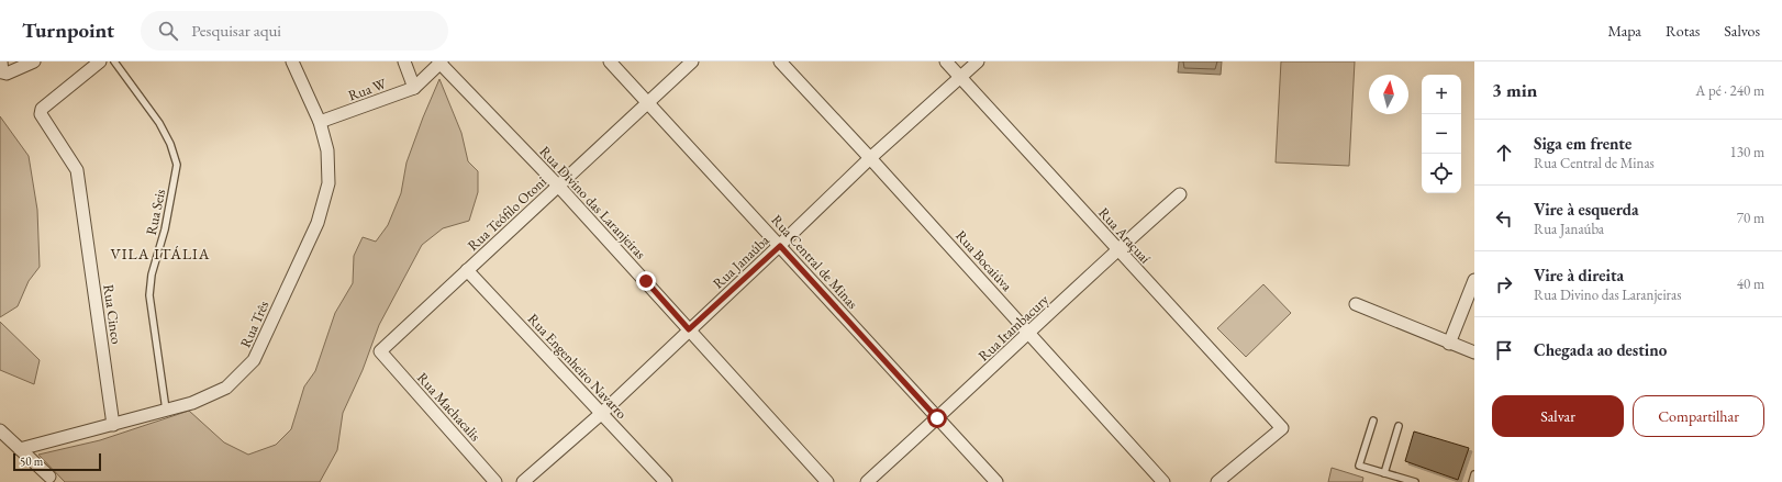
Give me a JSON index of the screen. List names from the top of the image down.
{
  "streets": {
    "street": [
      "Rua W",
      "Rua Divino das Laranjeiras",
      "Rua Teófilo Otoni",
      "Rua Araçuaí",
      "Rua Bocaiúva",
      "Rua Janaúba",
      "Rua Central de Minas",
      "Rua Cinco",
      "Rua Três",
      "Rua Itambacury",
      "Rua Engenheiro Navarro",
      "Rua Machacalis"
    ],
    "lane": ["Rua Seis"]
  },
  "crossings": [
    ["Rua W", "Rua Divino das Laranjeiras"],
    ["Rua W", "Rua Três"],
    ["Rua Divino das Laranjeiras", "Rua Teófilo Otoni"],
    ["Rua Divino das Laranjeiras", "Rua Janaúba"],
    ["Rua Seis", "Rua Três"],
    ["Rua Teófilo Otoni", "Rua Central de Minas"],
    ["Rua Teófilo Otoni", "Rua Engenheiro Navarro"],
    ["Rua Teófilo Otoni", "Rua Machacalis"],
    ["Rua Araçuaí", "Rua Janaúba"],
    ["Rua Araçuaí", "Rua Itambacury"],
    ["Rua Bocaiúva", "Rua Janaúba"],
    ["Rua Bocaiúva", "Rua Itambacury"],
    ["Rua Janaúba", "Rua Central de Minas"],
    ["Rua Janaúba", "Rua Engenheiro Navarro"],
    ["Rua Central de Minas", "Rua Itambacury"],
    ["Rua Cinco", "Rua Três"]
  ],
  "districts": ["VILA ITÁLIA"],
  "scale_bar": "50 m",
  "north": "top",
  "page": {
    "header": "Turnpoint",
    "search": "Pesquisar aqui",
    "nav": ["Mapa", "Rotas", "Salvos"],
    "heading": ["3 min", "A pé · 240 m"],
    "map_buttons": ["+", "−"],
    "list": [
      ["Siga em frente", "Rua Central de Minas", "130 m"],
      ["Vire à esquerda", "Rua Janaúba", "70 m"],
      ["Vire à direita", "Rua Divino das Laranjeiras", "40 m"],
      "Chegada ao destino"
    ],
    "buttons": ["Salvar", "Compartilhar"],
    "scale": "50 m"
  }
}
